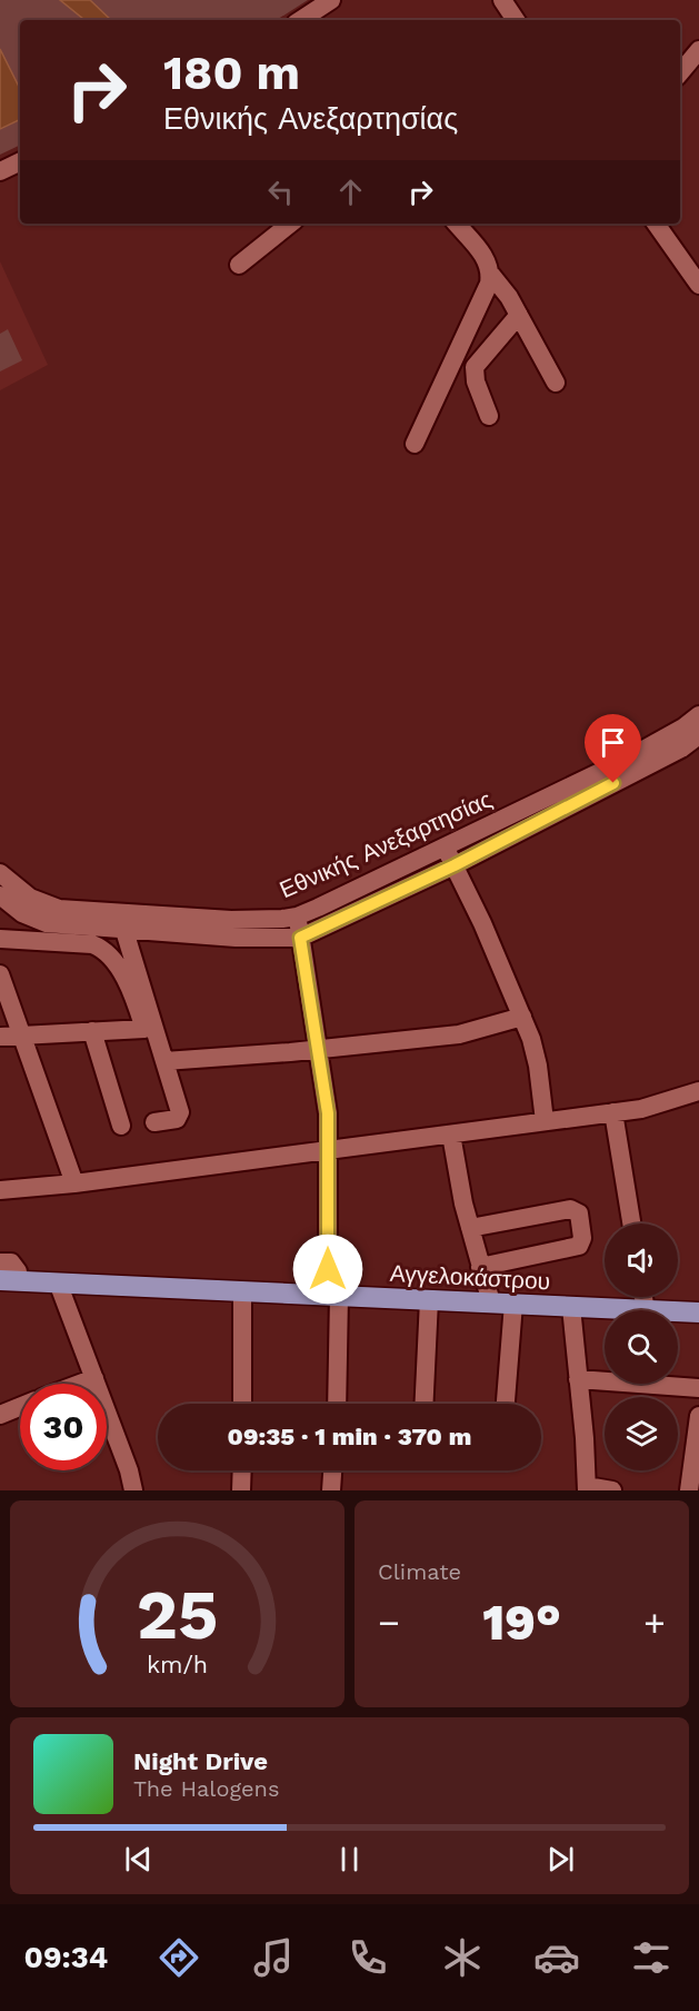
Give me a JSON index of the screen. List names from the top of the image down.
{
  "streets": {
    "main road": ["Αγγελοκάστρου"],
    "street": ["Εθνικής Ανεξαρτησίας"]
  },
  "page": {
    "turn": ["180 m", "Εθνικής Ανεξαρτησίας"],
    "limit": "30",
    "trip": "09:35 · 1 min · 370 m",
    "tile": "Climate",
    "heat": ["−", "19°", "+"],
    "song": ["Night Drive", "The Halogens"],
    "tabs": "09:34",
    "gauge": ["25", "km/h"]
  }
}
